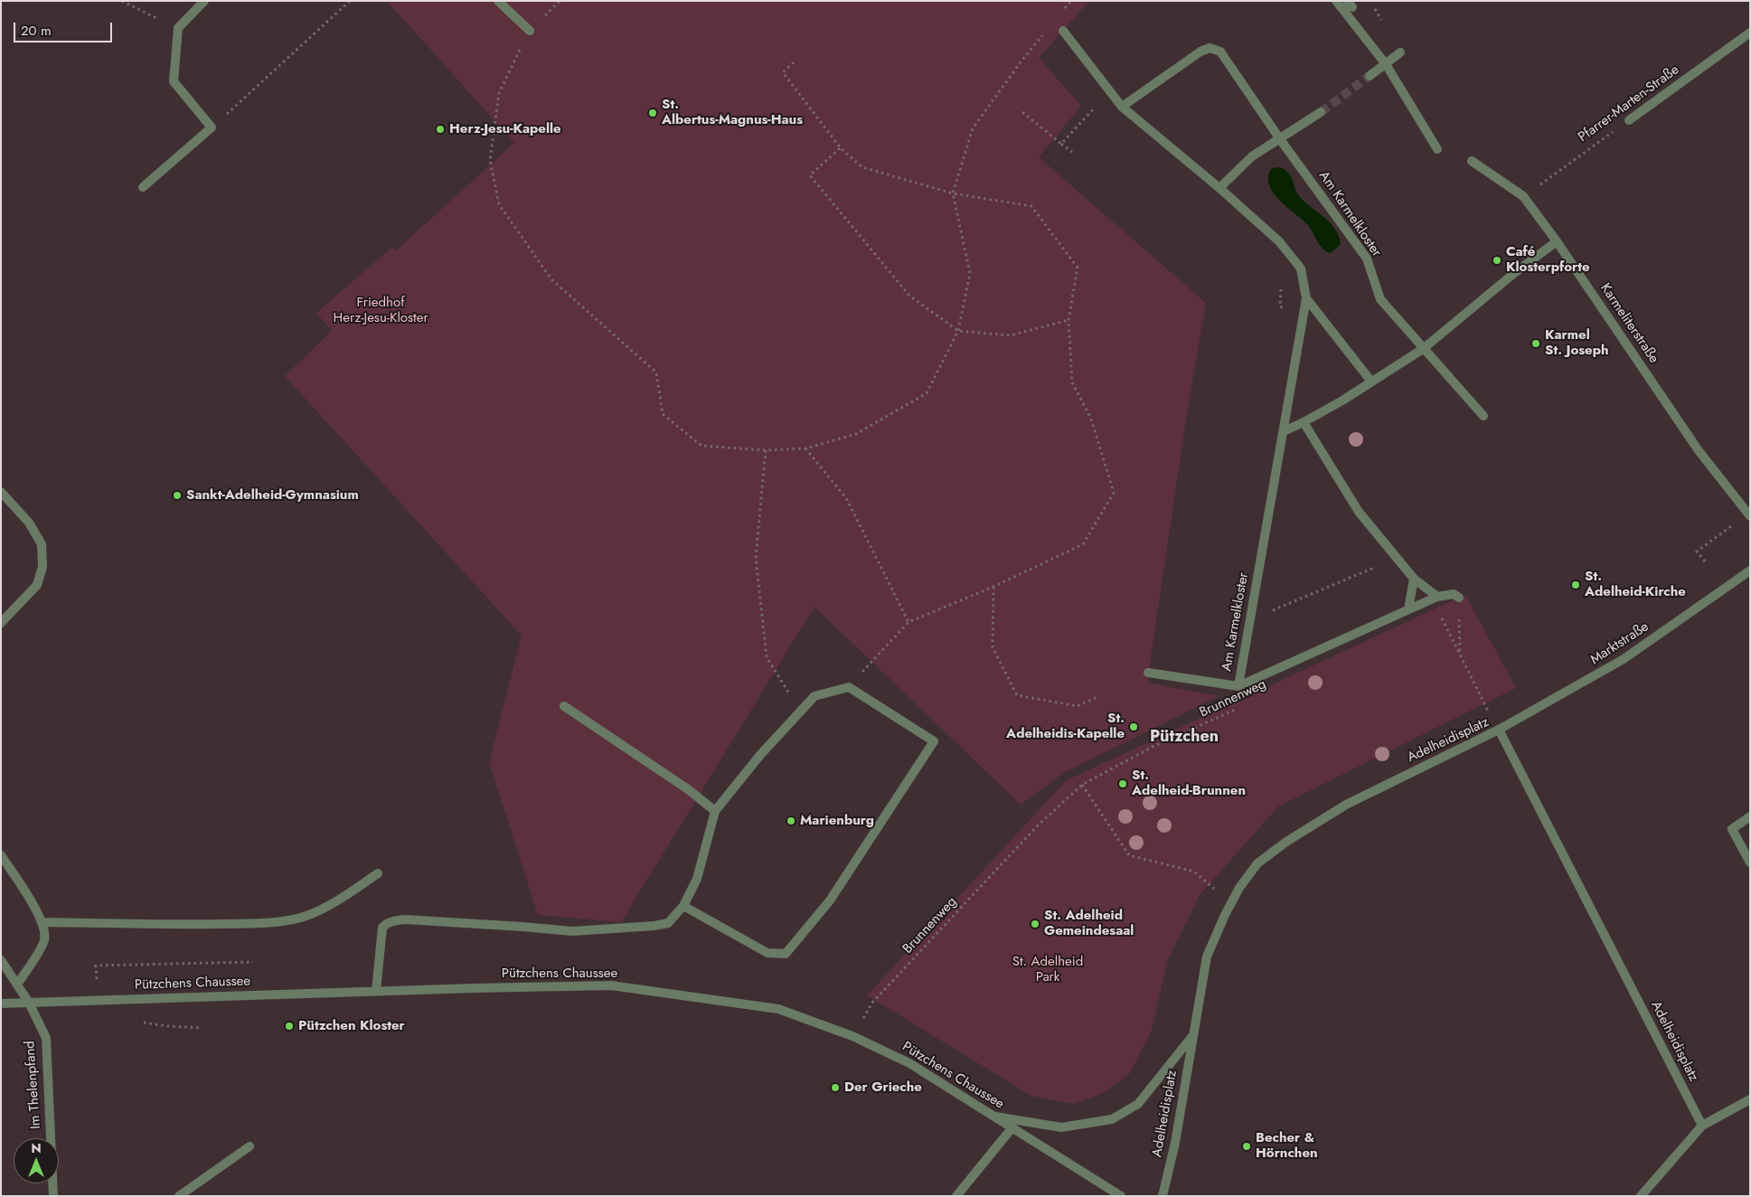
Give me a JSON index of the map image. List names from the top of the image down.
{
  "streets": {
    "street": [
      "Pfarrer-Marten-Straße",
      "Am Karmelkloster",
      "Karmeliterstraße",
      "Marktstraße",
      "Adelheidisplatz",
      "Pützchens Chaussee",
      "Im Thelenpfand"
    ],
    "path": ["Brunnenweg"]
  },
  "crossings": [
    ["Pfarrer-Marten-Straße", "Karmeliterstraße"],
    ["Marktstraße", "Adelheidisplatz"],
    ["Brunnenweg", "Pützchens Chaussee"],
    ["Adelheidisplatz", "Pützchens Chaussee"],
    ["Pützchens Chaussee", "Im Thelenpfand"]
  ],
  "districts": ["Pützchen"],
  "parks": ["Friedhof Herz-Jesu-Kloster", "St. Adelheid Park"],
  "places": [
    "St. Albertus-Magnus-Haus",
    "Herz-Jesu-Kapelle",
    "Café Klosterpforte",
    "Karmel St. Joseph",
    "Sankt-Adelheid-Gymnasium",
    "St. Adelheid-Kirche",
    "St. Adelheidis-Kapelle",
    "St. Adelheid-Brunnen",
    "Marienburg",
    "St. Adelheid Gemeindesaal",
    "Pützchen Kloster",
    "Der Grieche",
    "Becher & Hörnchen"
  ],
  "scale_bar": "20 m",
  "north": "top"
}
